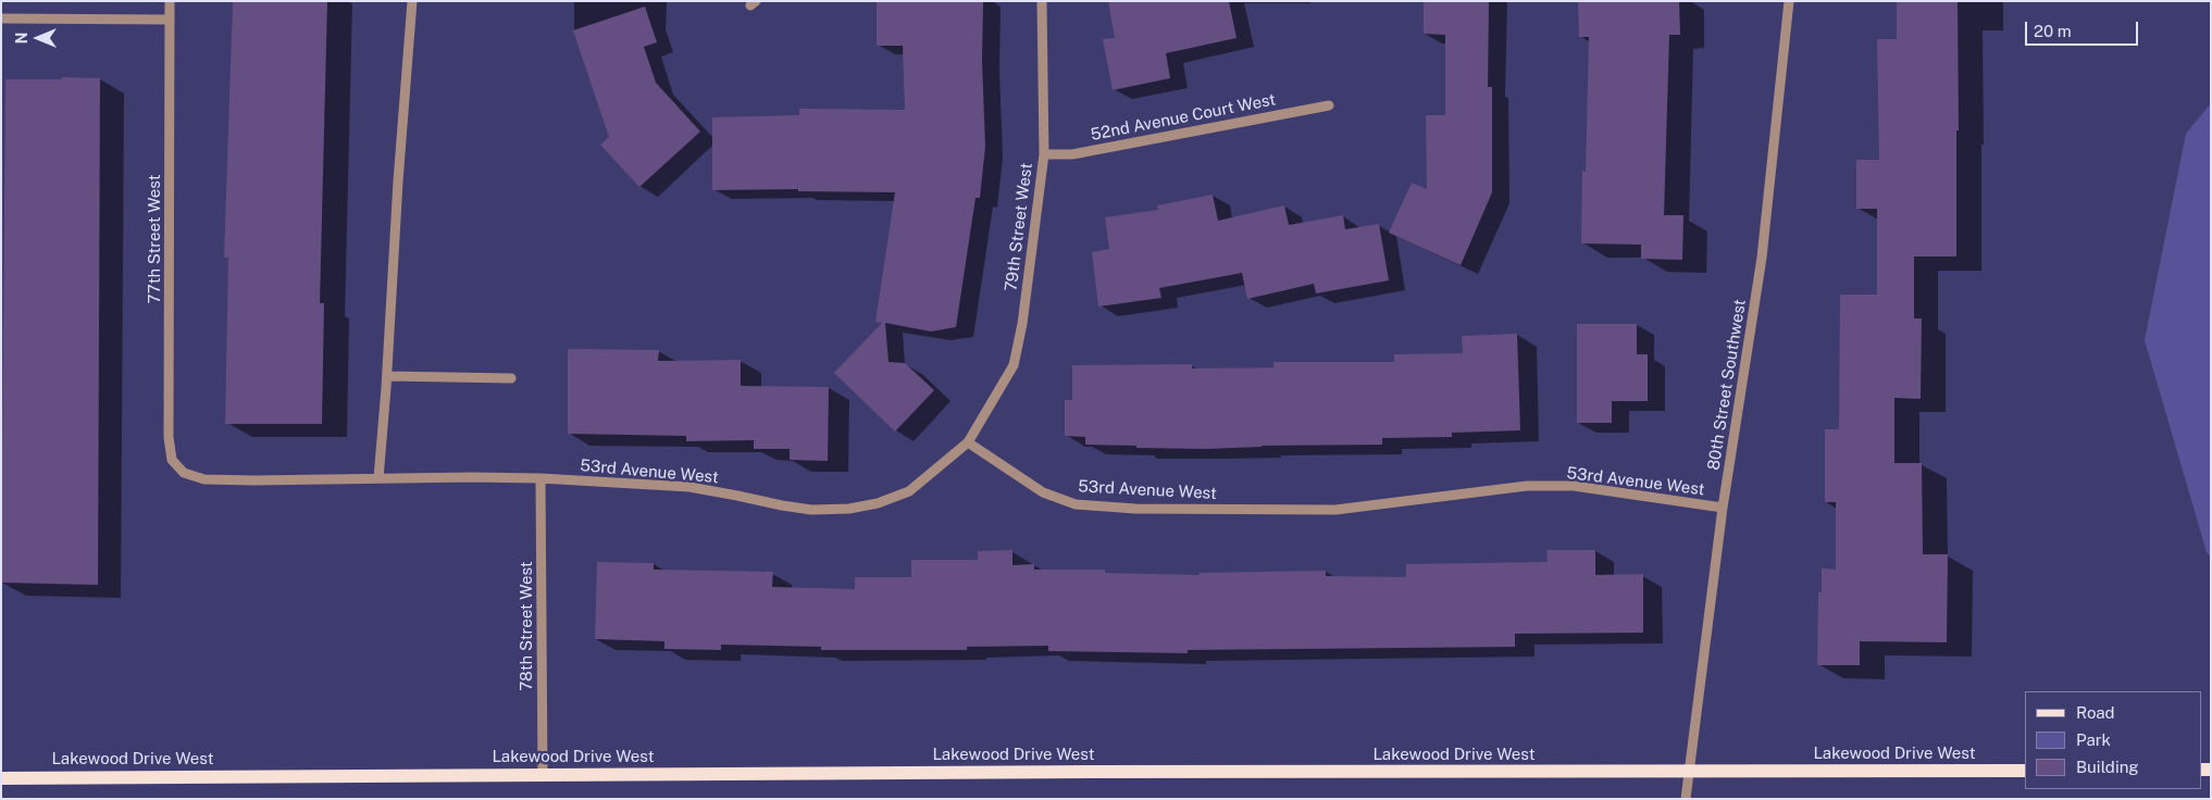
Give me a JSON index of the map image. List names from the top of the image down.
{
  "streets": {
    "main road": ["Lakewood Drive West"],
    "street": [
      "52nd Avenue Court West",
      "79th Street West",
      "77th Street West",
      "80th Street Southwest",
      "53rd Avenue West",
      "78th Street West"
    ]
  },
  "crossings": [
    ["52nd Avenue Court West", "79th Street West"],
    ["79th Street West", "53rd Avenue West"],
    ["77th Street West", "53rd Avenue West"],
    ["80th Street Southwest", "53rd Avenue West"],
    ["80th Street Southwest", "Lakewood Drive West"],
    ["53rd Avenue West", "78th Street West"],
    ["78th Street West", "Lakewood Drive West"]
  ],
  "legend": ["Road", "Park", "Building"],
  "scale_bar": "20 m",
  "north": "left"
}
